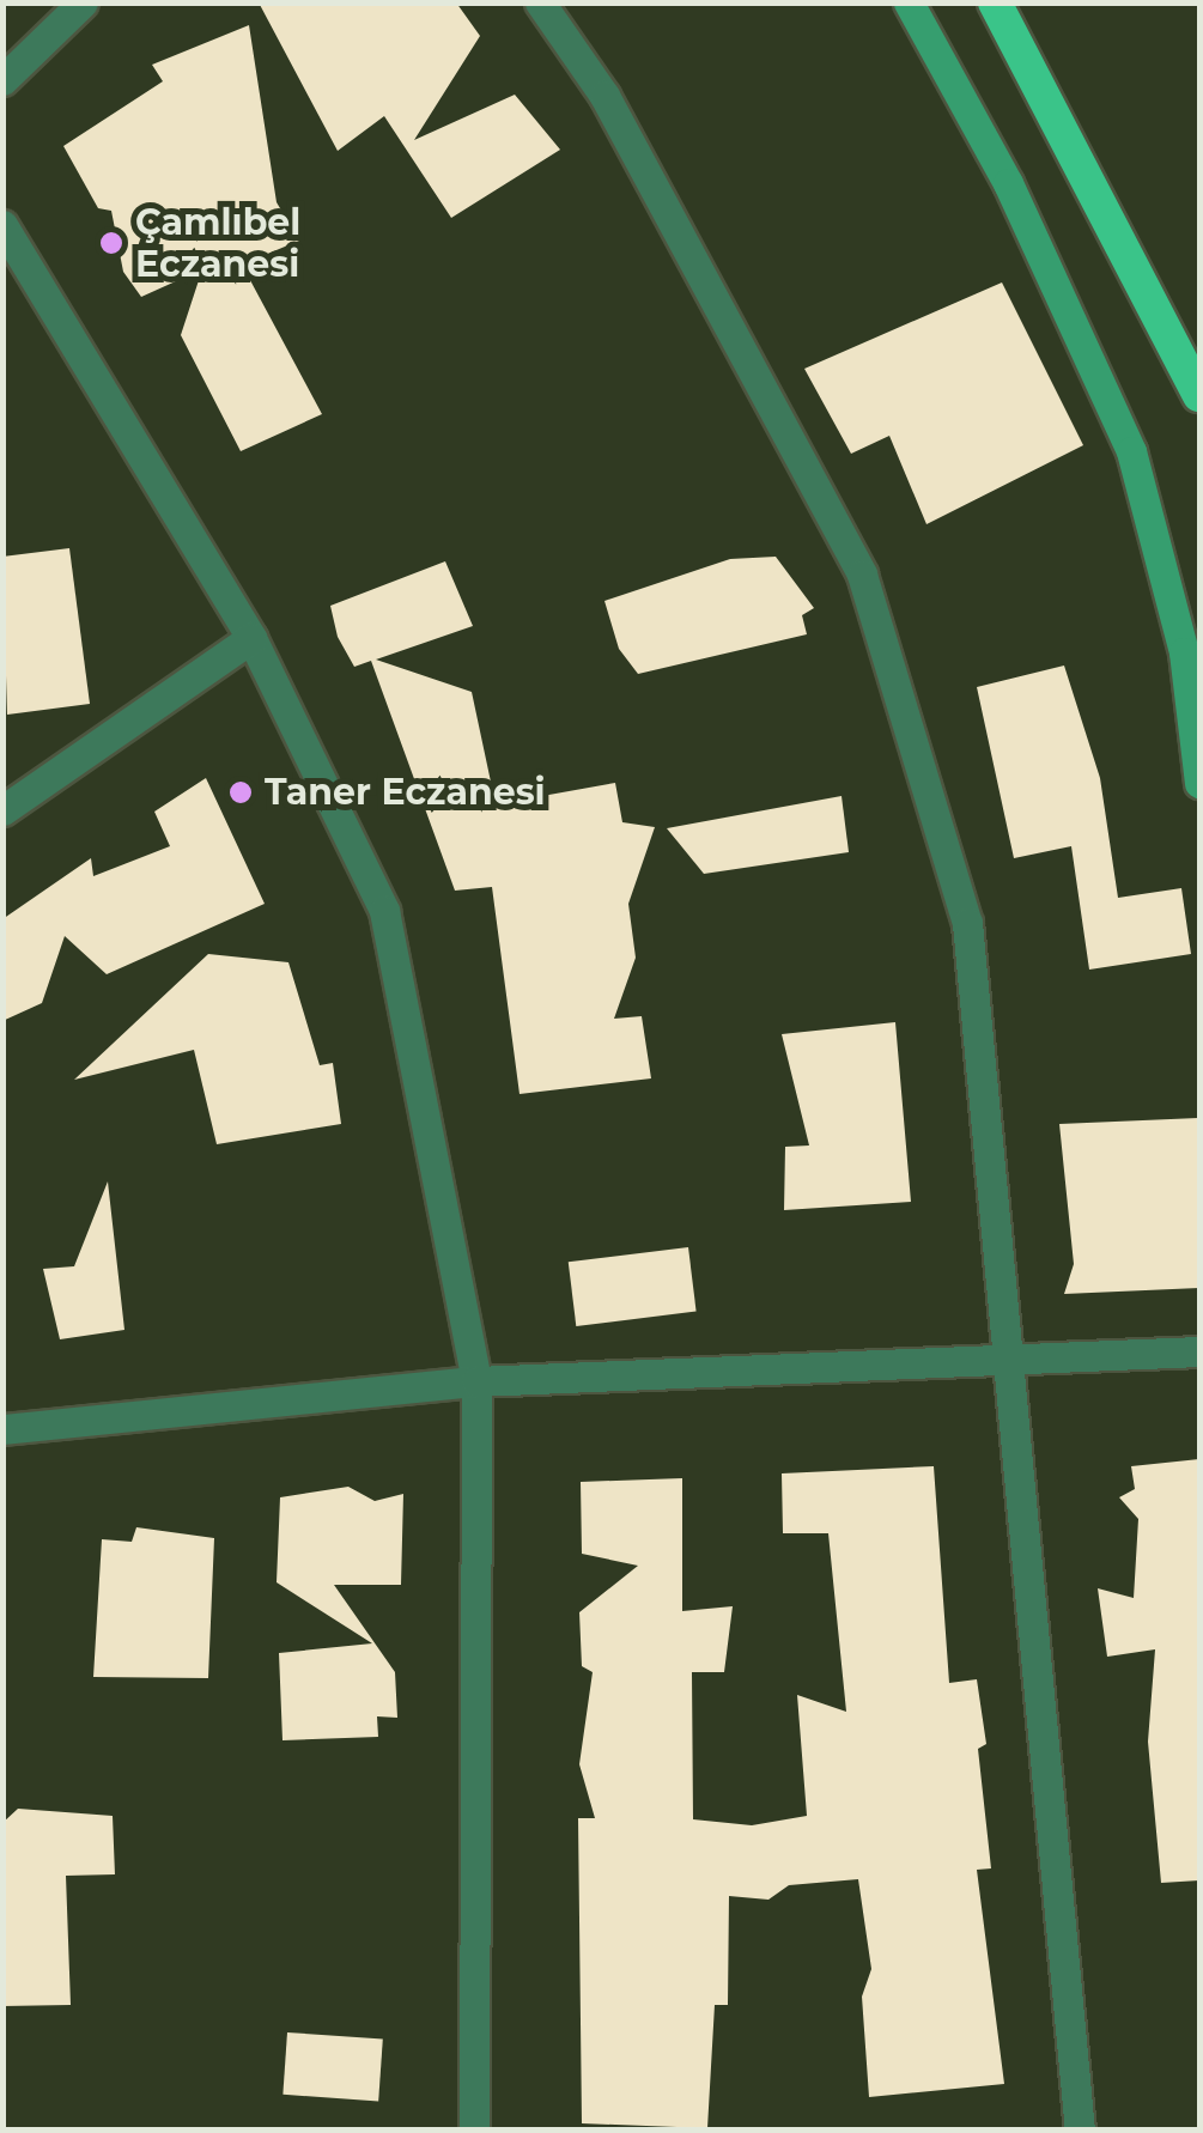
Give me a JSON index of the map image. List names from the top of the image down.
{
  "places": ["Çamlıbel Eczanesi", "Taner Eczanesi"]
}
